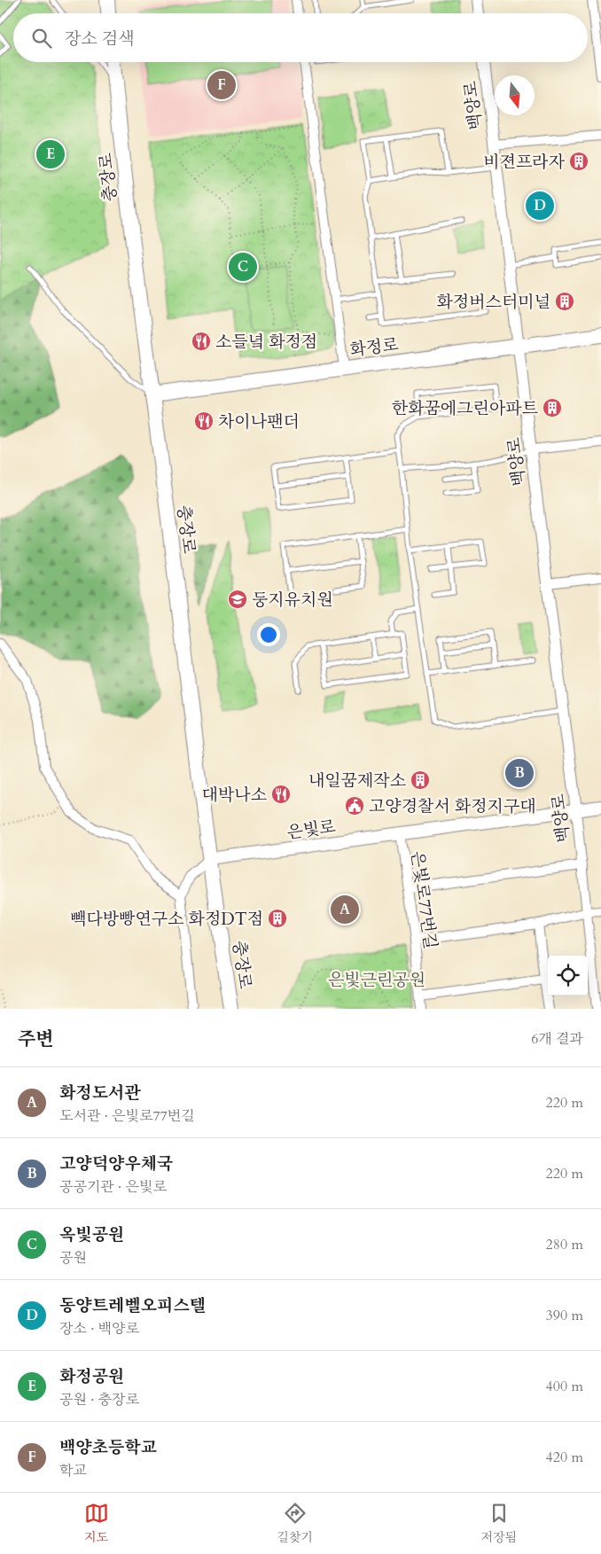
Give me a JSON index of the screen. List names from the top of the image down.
{
  "streets": {
    "main road": ["충장로", "화정로", "은빛로"],
    "street": ["백양로", "은빛로77번길"]
  },
  "crossings": [
    ["백양로", "화정로"],
    ["백양로", "은빛로"],
    ["충장로", "화정로"],
    ["충장로", "은빛로"],
    ["은빛로", "은빛로77번길"]
  ],
  "parks": ["은빛근린공원"],
  "places": {
    "building": [
      "비젼프라자",
      "화정버스터미널",
      "한화꿈에그린아파트",
      "내일꿈제작소",
      "빽다방빵연구소 화정DT점"
    ],
    "restaurant": ["소들녘 화정점", "차이나팬더", "대박나소"],
    "school or university": ["둥지유치원"],
    "public building": ["고양경찰서 화정지구대"]
  },
  "north": "bottom",
  "page": {
    "search": "장소 검색",
    "pins": [
      "F",
      "E",
      "D",
      "C",
      "B",
      "A"
    ],
    "heading": ["주변", "6개 결과"],
    "list": [
      {
        "mark": "A",
        "name": "화정도서관",
        "note": "도서관 · 은빛로77번길",
        "value": "220 m"
      },
      {
        "mark": "B",
        "name": "고양덕양우체국",
        "note": "공공기관 · 은빛로",
        "value": "220 m"
      },
      {
        "mark": "C",
        "name": "옥빛공원",
        "note": "공원",
        "value": "280 m"
      },
      {
        "mark": "D",
        "name": "동양트레벨오피스텔",
        "note": "장소 · 백양로",
        "value": "390 m"
      },
      {
        "mark": "E",
        "name": "화정공원",
        "note": "공원 · 충장로",
        "value": "400 m"
      },
      {
        "mark": "F",
        "name": "백양초등학교",
        "note": "학교",
        "value": "420 m"
      }
    ],
    "nav": ["지도", "길찾기", "저장됨"]
  }
}
